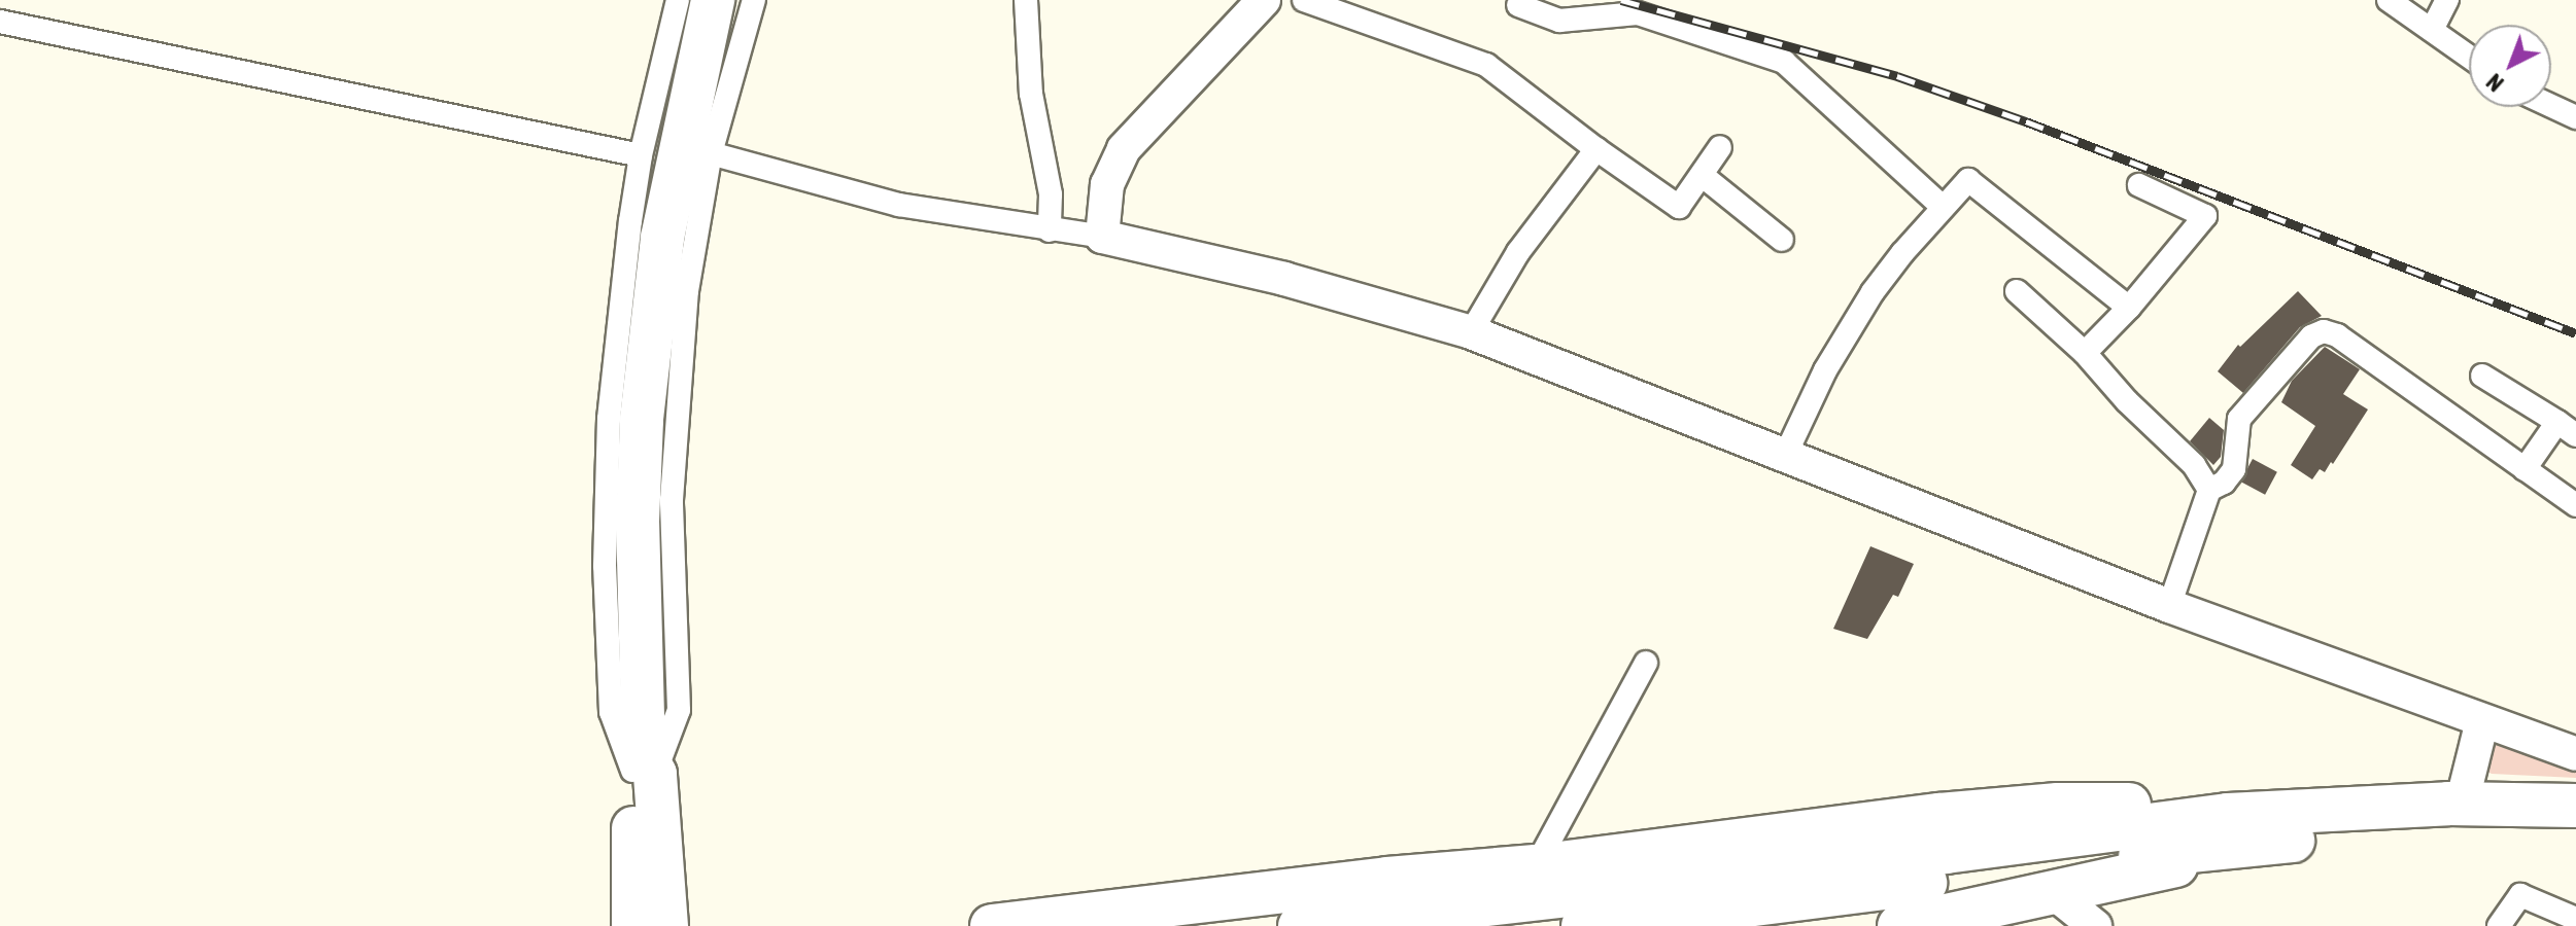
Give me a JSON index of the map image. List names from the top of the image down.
{
  "north": "bottom left"
}
